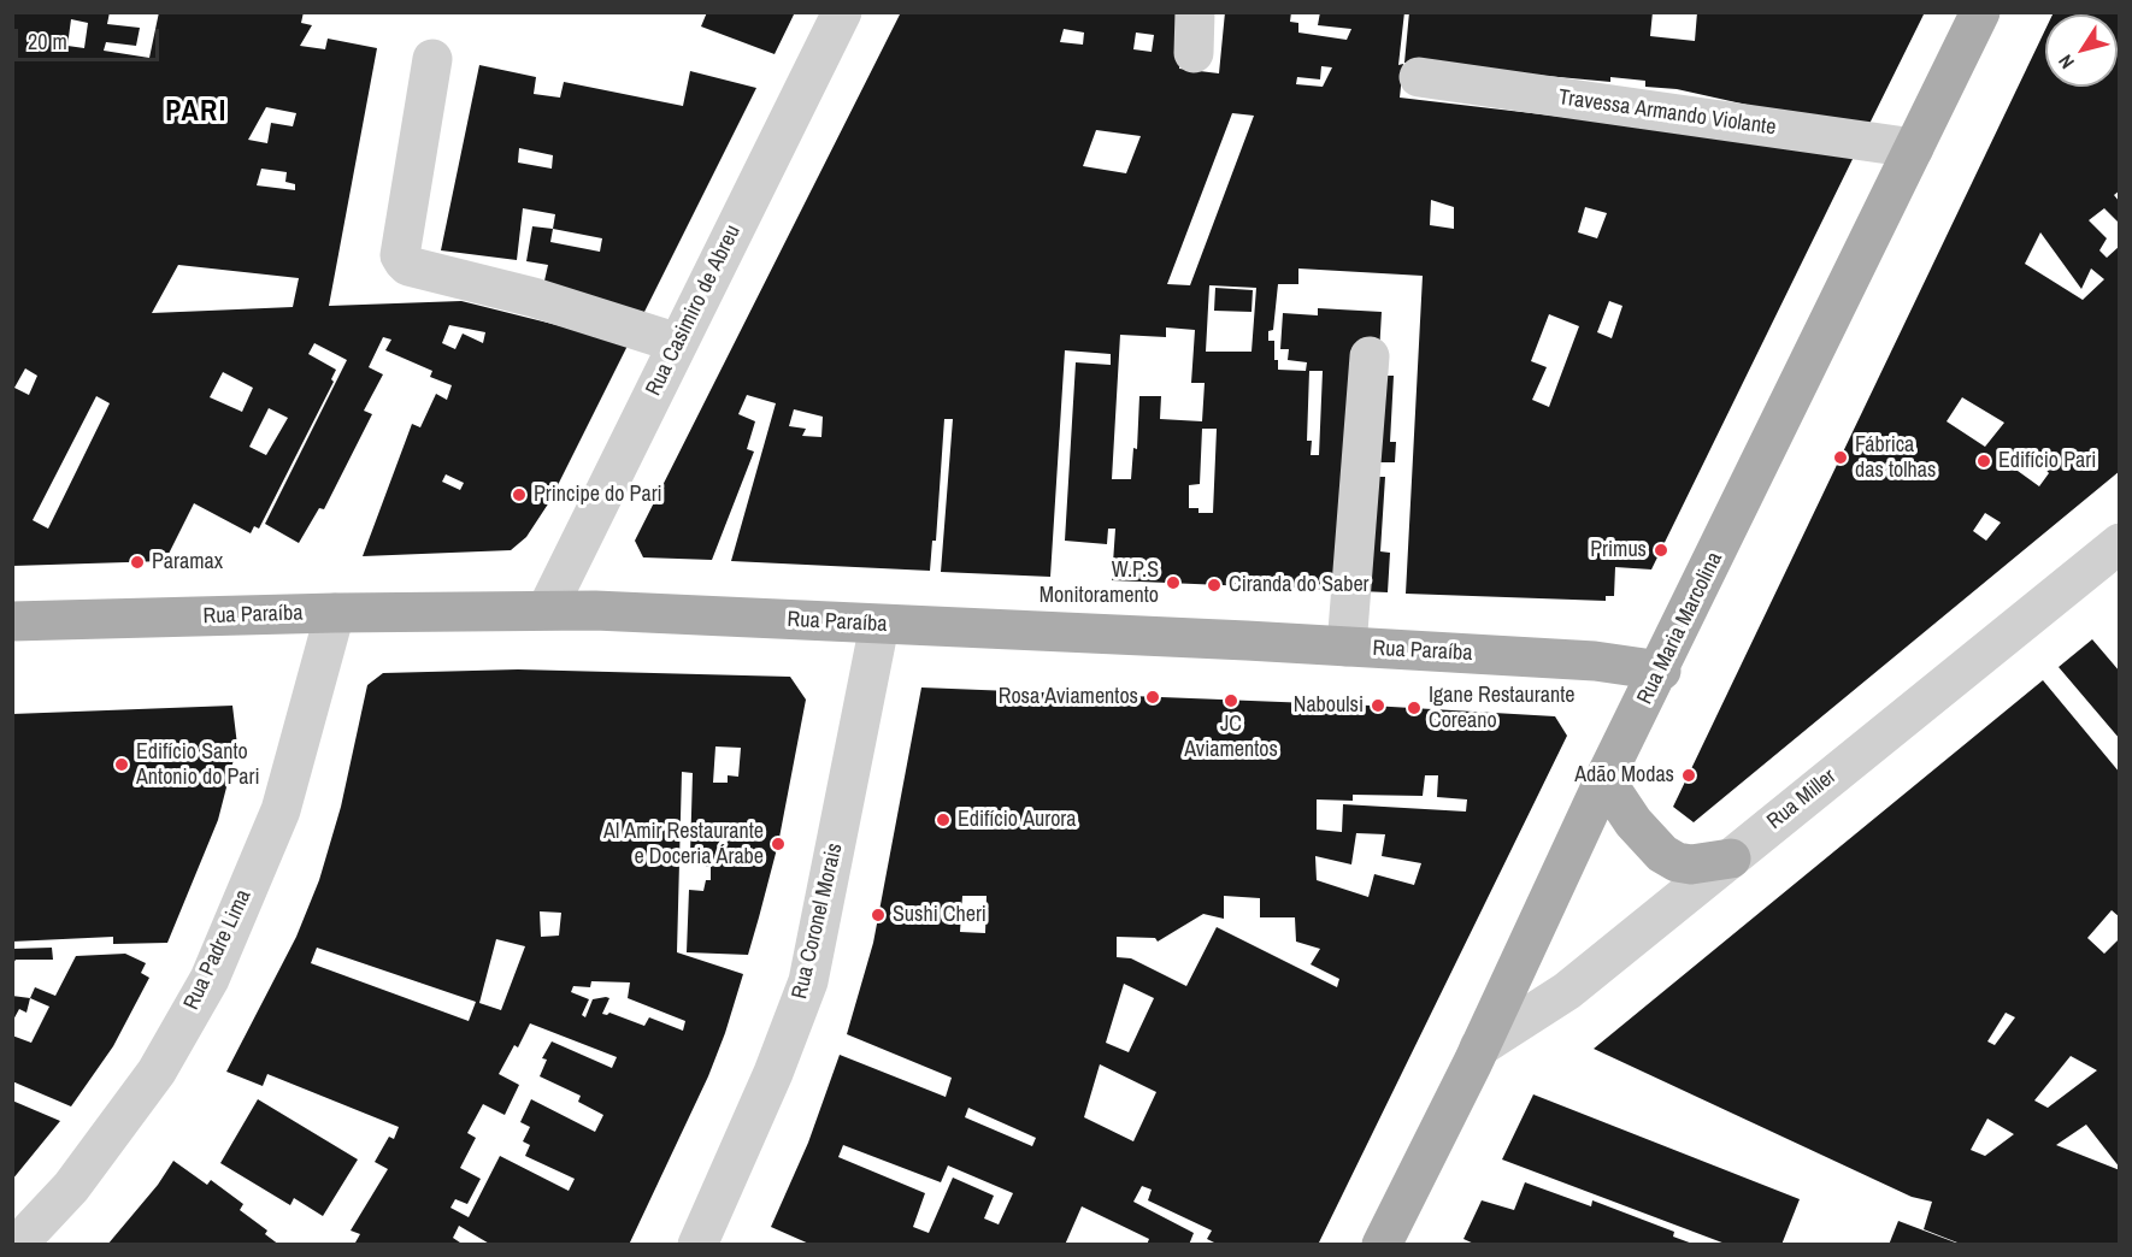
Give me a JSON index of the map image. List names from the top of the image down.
{
  "streets": {
    "main road": ["Rua Paraíba", "Rua Maria Marcolina"],
    "street": [
      "Travessa Armando Violante",
      "Rua Casimiro de Abreu",
      "Rua Miller",
      "Rua Coronel Morais",
      "Rua Padre Lima"
    ]
  },
  "crossings": [
    ["Travessa Armando Violante", "Rua Maria Marcolina"],
    ["Rua Casimiro de Abreu", "Rua Paraíba"],
    ["Rua Paraíba", "Rua Maria Marcolina"],
    ["Rua Paraíba", "Rua Coronel Morais"],
    ["Rua Paraíba", "Rua Padre Lima"],
    ["Rua Maria Marcolina", "Rua Miller"]
  ],
  "districts": ["PARI"],
  "places": [
    "Fábrica das tolhas",
    "Edifício Pari",
    "Principe do Pari",
    "Primus",
    "Paramax",
    "W.P.S Monitoramento",
    "Ciranda do Saber",
    "Rosa Aviamentos",
    "JC Aviamentos",
    "Naboulsi",
    "Igane Restaurante Coreano",
    "Edifício Santo Antonio do Pari",
    "Adão Modas",
    "Edifício Aurora",
    "Al Amir Restaurante e Doceria Árabe",
    "Sushi Cheri"
  ],
  "scale_bar": "20 m",
  "north": "bottom left"
}
